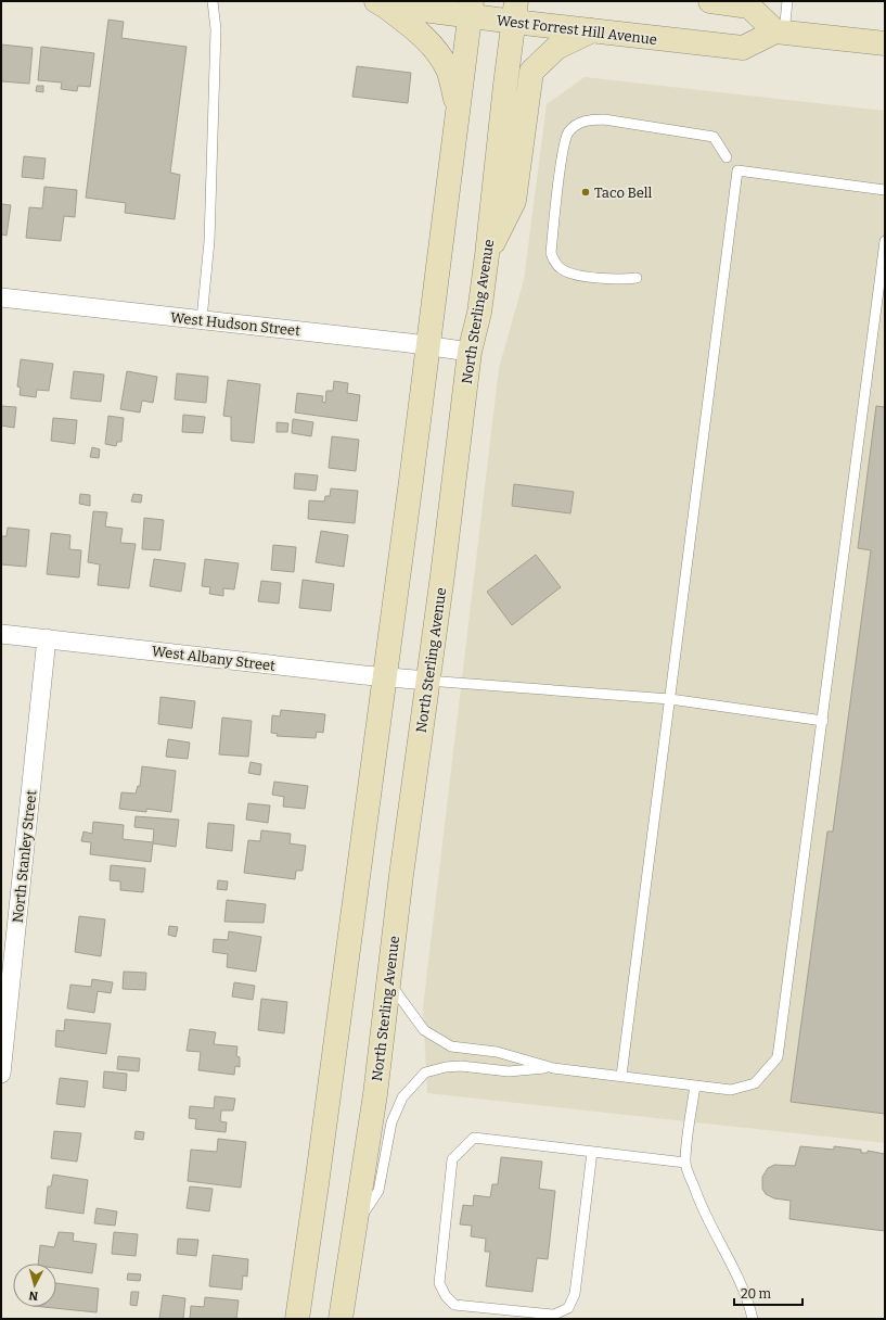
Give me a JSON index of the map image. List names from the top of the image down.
{
  "streets": {
    "main road": ["West Forrest Hill Avenue", "North Sterling Avenue"],
    "street": ["West Hudson Street", "West Albany Street", "North Stanley Street"]
  },
  "crossings": [
    ["West Forrest Hill Avenue", "North Sterling Avenue"],
    ["North Sterling Avenue", "West Hudson Street"],
    ["North Sterling Avenue", "West Albany Street"],
    ["West Albany Street", "North Stanley Street"]
  ],
  "places": ["Taco Bell"],
  "scale_bar": "20 m",
  "north": "bottom"
}
